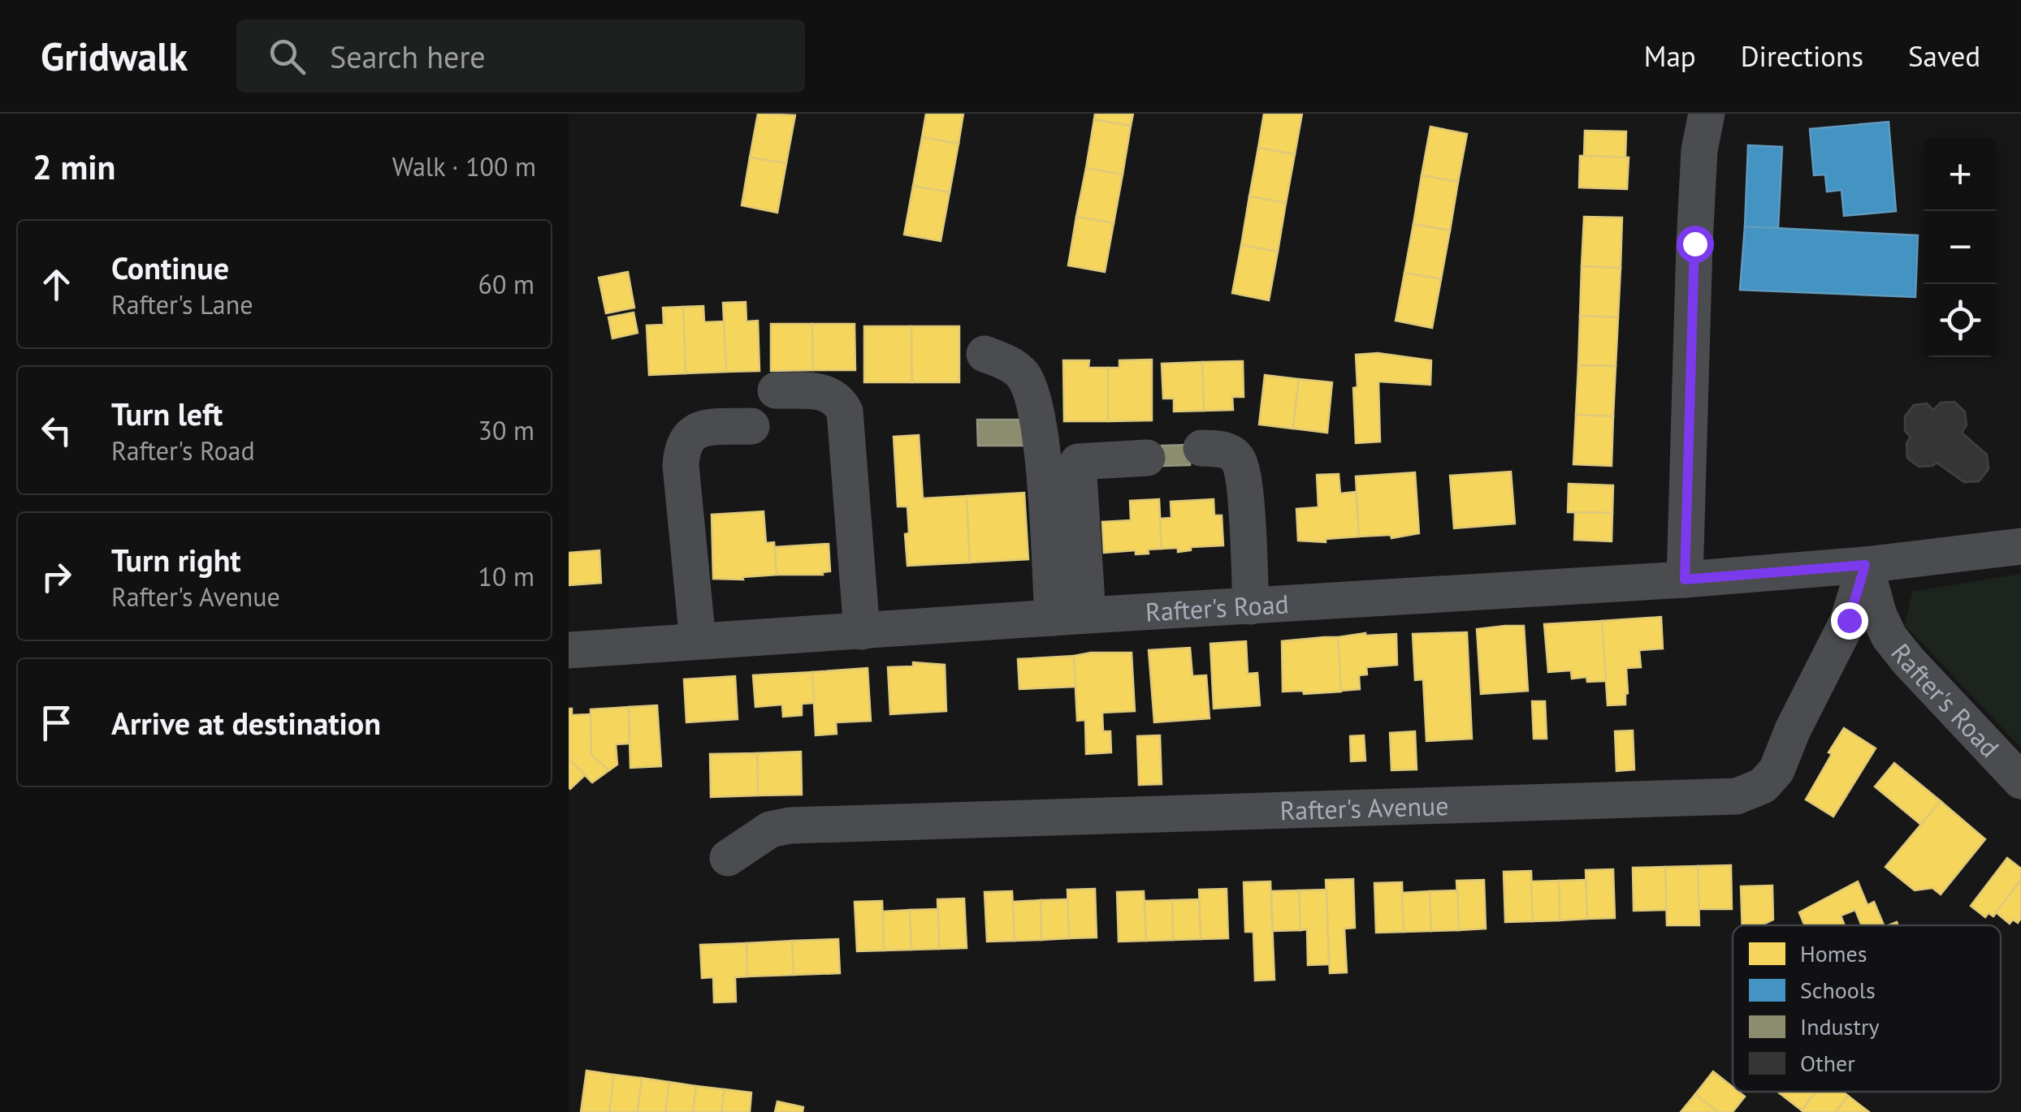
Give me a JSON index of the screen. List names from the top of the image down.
{
  "streets": {
    "street": ["Rafter's Road", "Rafter's Avenue"]
  },
  "crossings": [
    ["Rafter's Road", "Rafter's Avenue"]
  ],
  "legend": [
    "Homes",
    "Schools",
    "Industry",
    "Other"
  ],
  "page": {
    "header": "Gridwalk",
    "search": "Search here",
    "nav": ["Map", "Directions", "Saved"],
    "heading": ["2 min", "Walk · 100 m"],
    "map_buttons": ["+", "−"],
    "list": [
      ["Continue", "Rafter's Lane", "60 m"],
      ["Turn left", "Rafter's Road", "30 m"],
      ["Turn right", "Rafter's Avenue", "10 m"],
      "Arrive at destination"
    ]
  }
}
